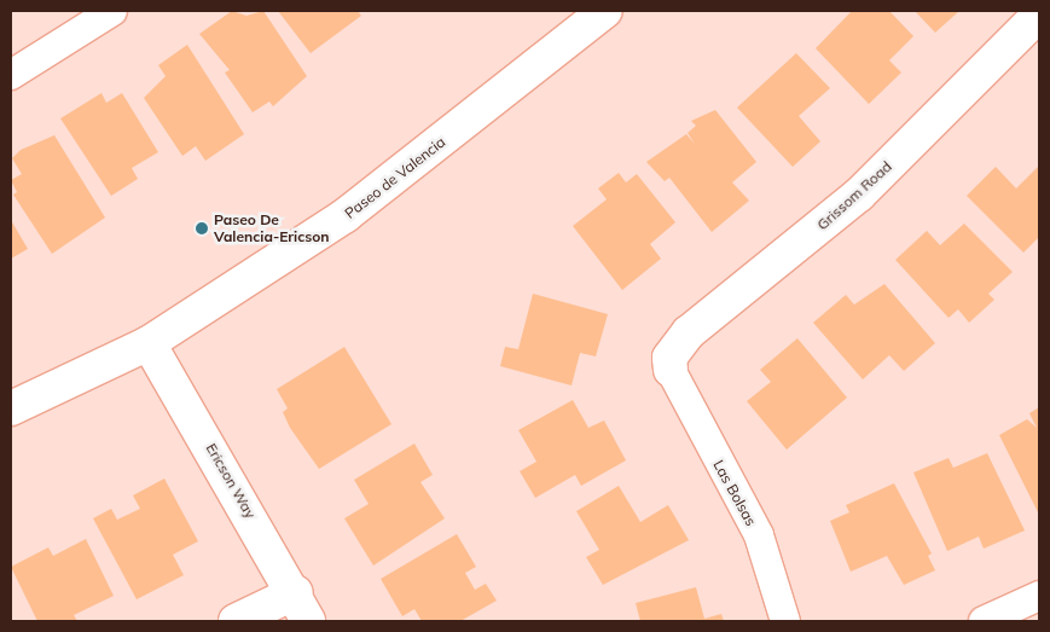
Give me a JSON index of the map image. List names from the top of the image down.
{
  "streets": {
    "street": [
      "Paseo de Valencia",
      "Grissom Road",
      "Ericson Way",
      "Las Bolsas"
    ]
  },
  "crossings": [
    ["Paseo de Valencia", "Ericson Way"],
    ["Grissom Road", "Las Bolsas"]
  ],
  "places": ["Paseo De Valencia-Ericson"]
}
